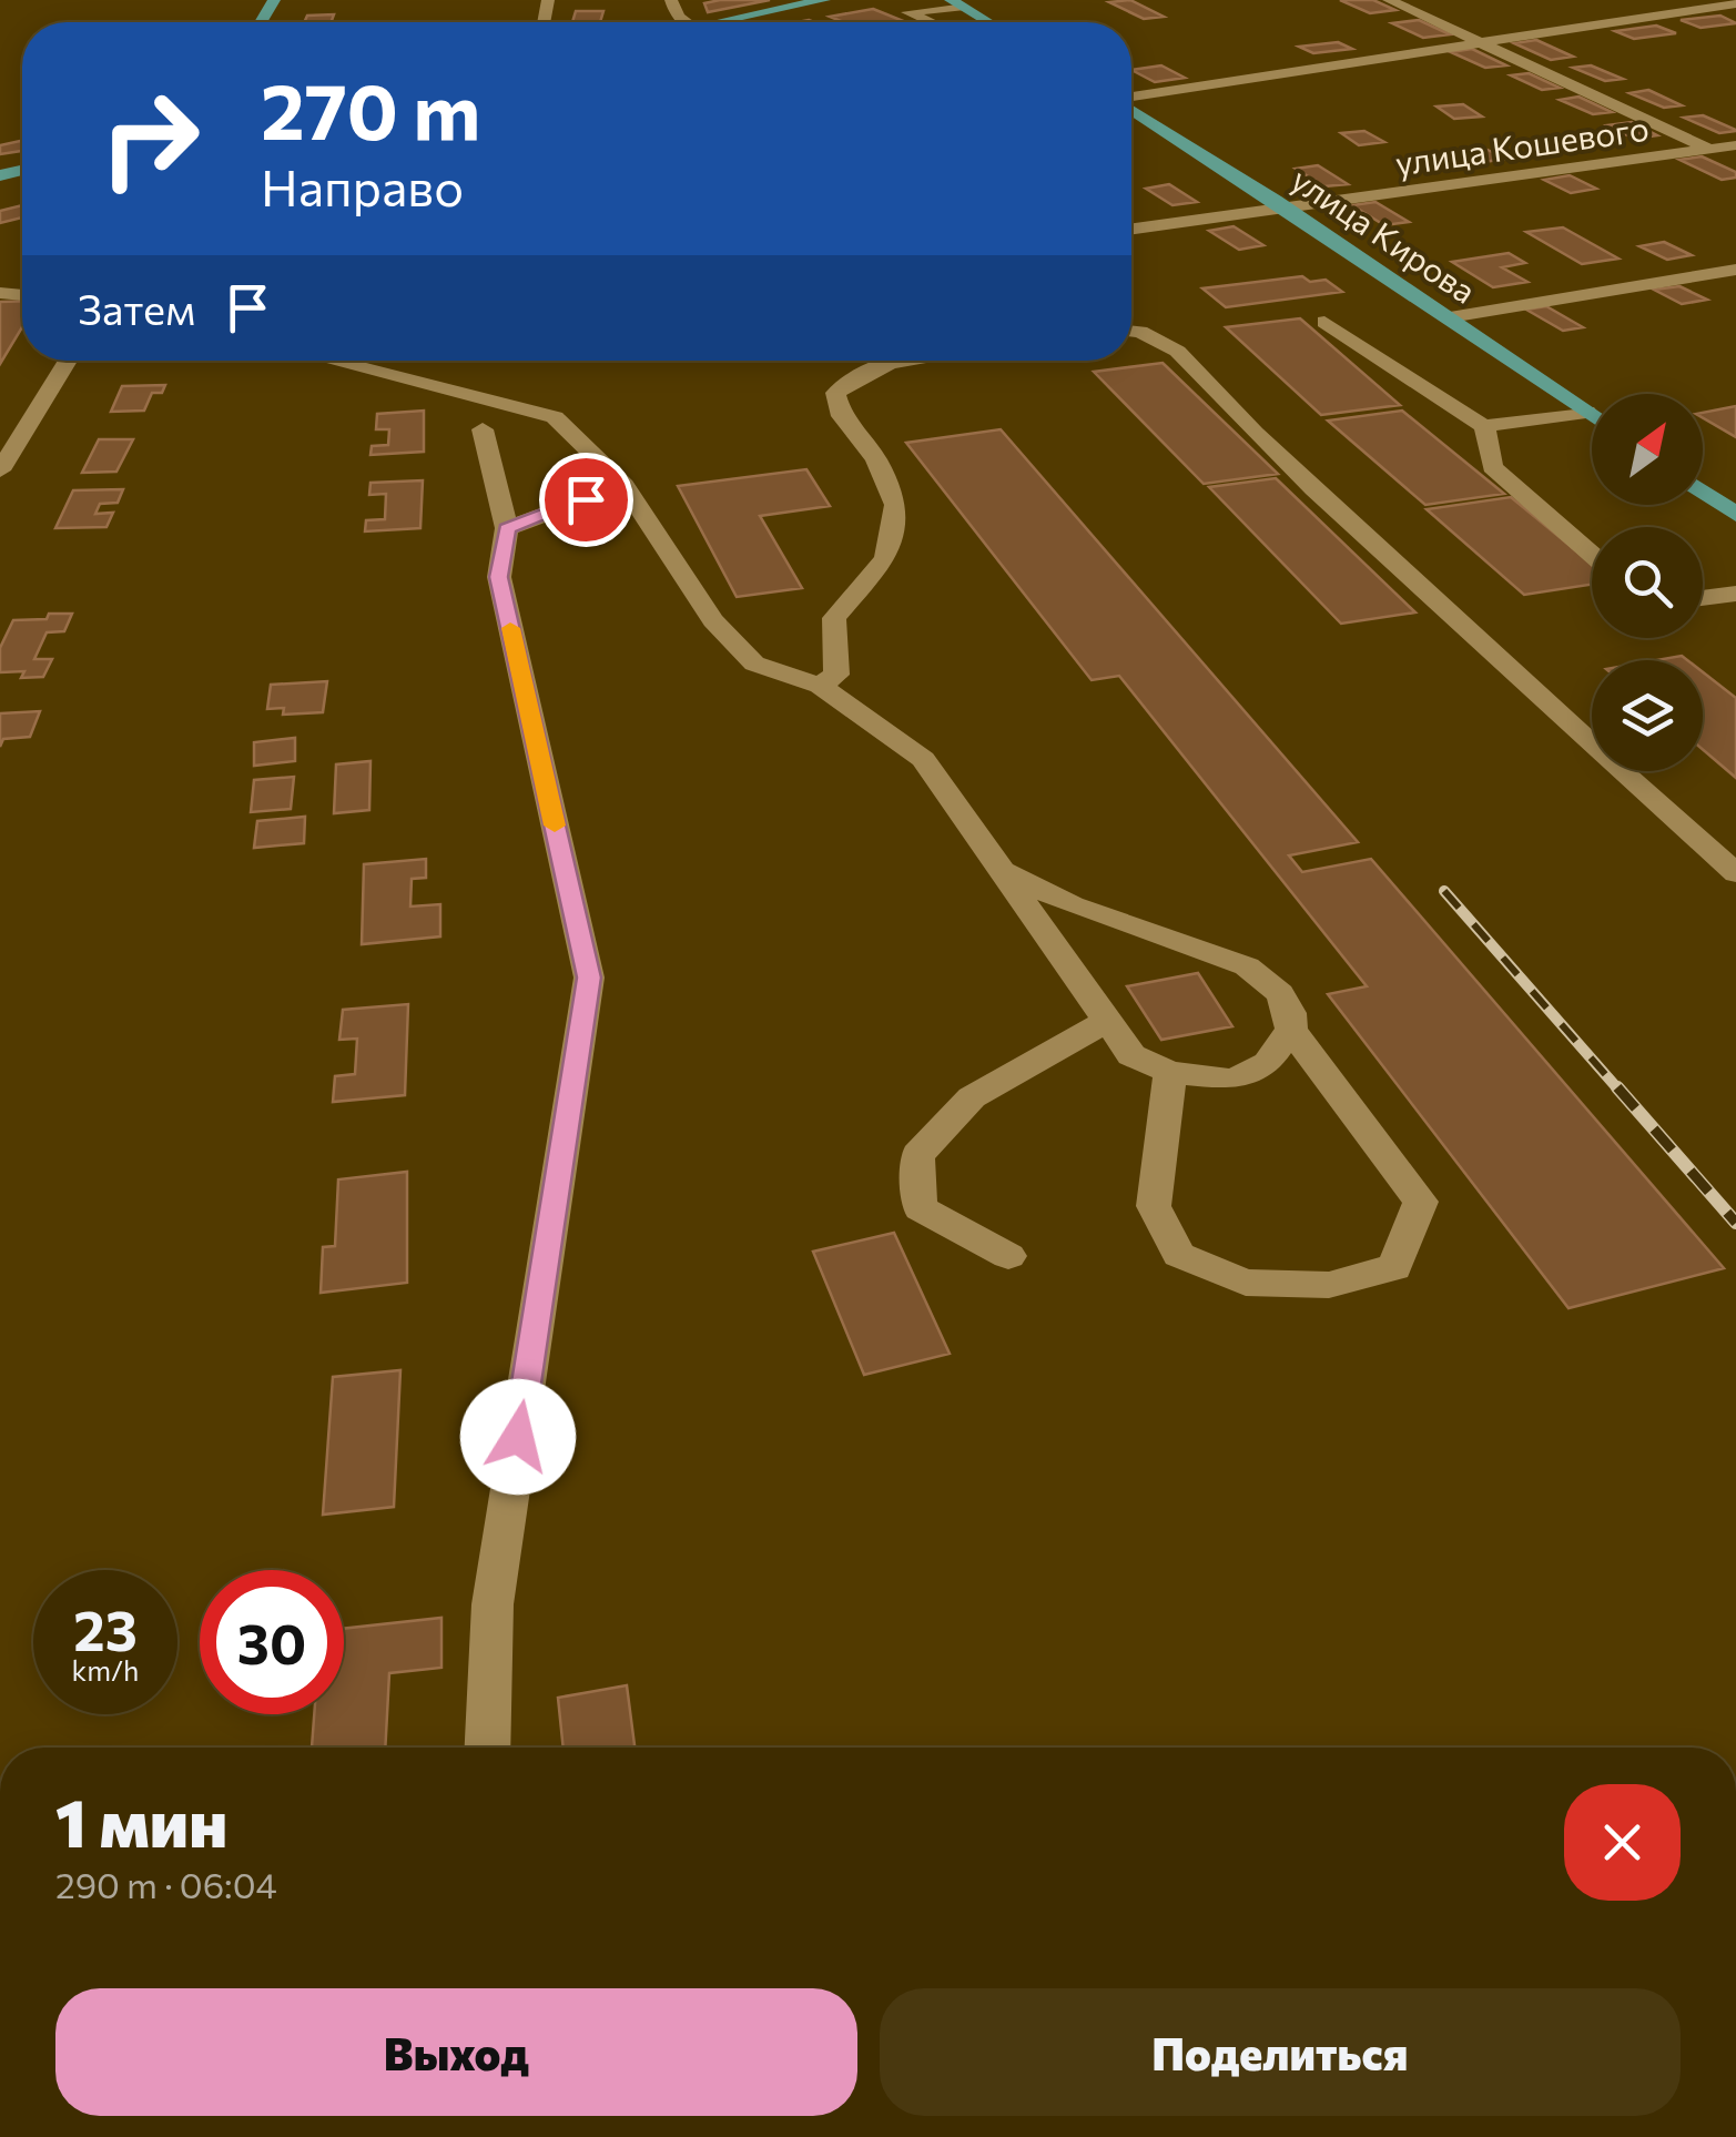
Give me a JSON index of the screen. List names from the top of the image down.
{
  "streets": {
    "main road": ["улица Кирова"],
    "street": ["улица Кошевого"]
  },
  "crossings": [
    ["улица Кошевого", "улица Кирова"]
  ],
  "north": "top right",
  "page": {
    "turn": ["270 m", "Направо"],
    "then": "Затем",
    "speed": "23 km/h",
    "limit": "30",
    "heading": ["1 мин", "290 m · 06:04"],
    "buttons": ["Выход", "Поделиться"]
  }
}
